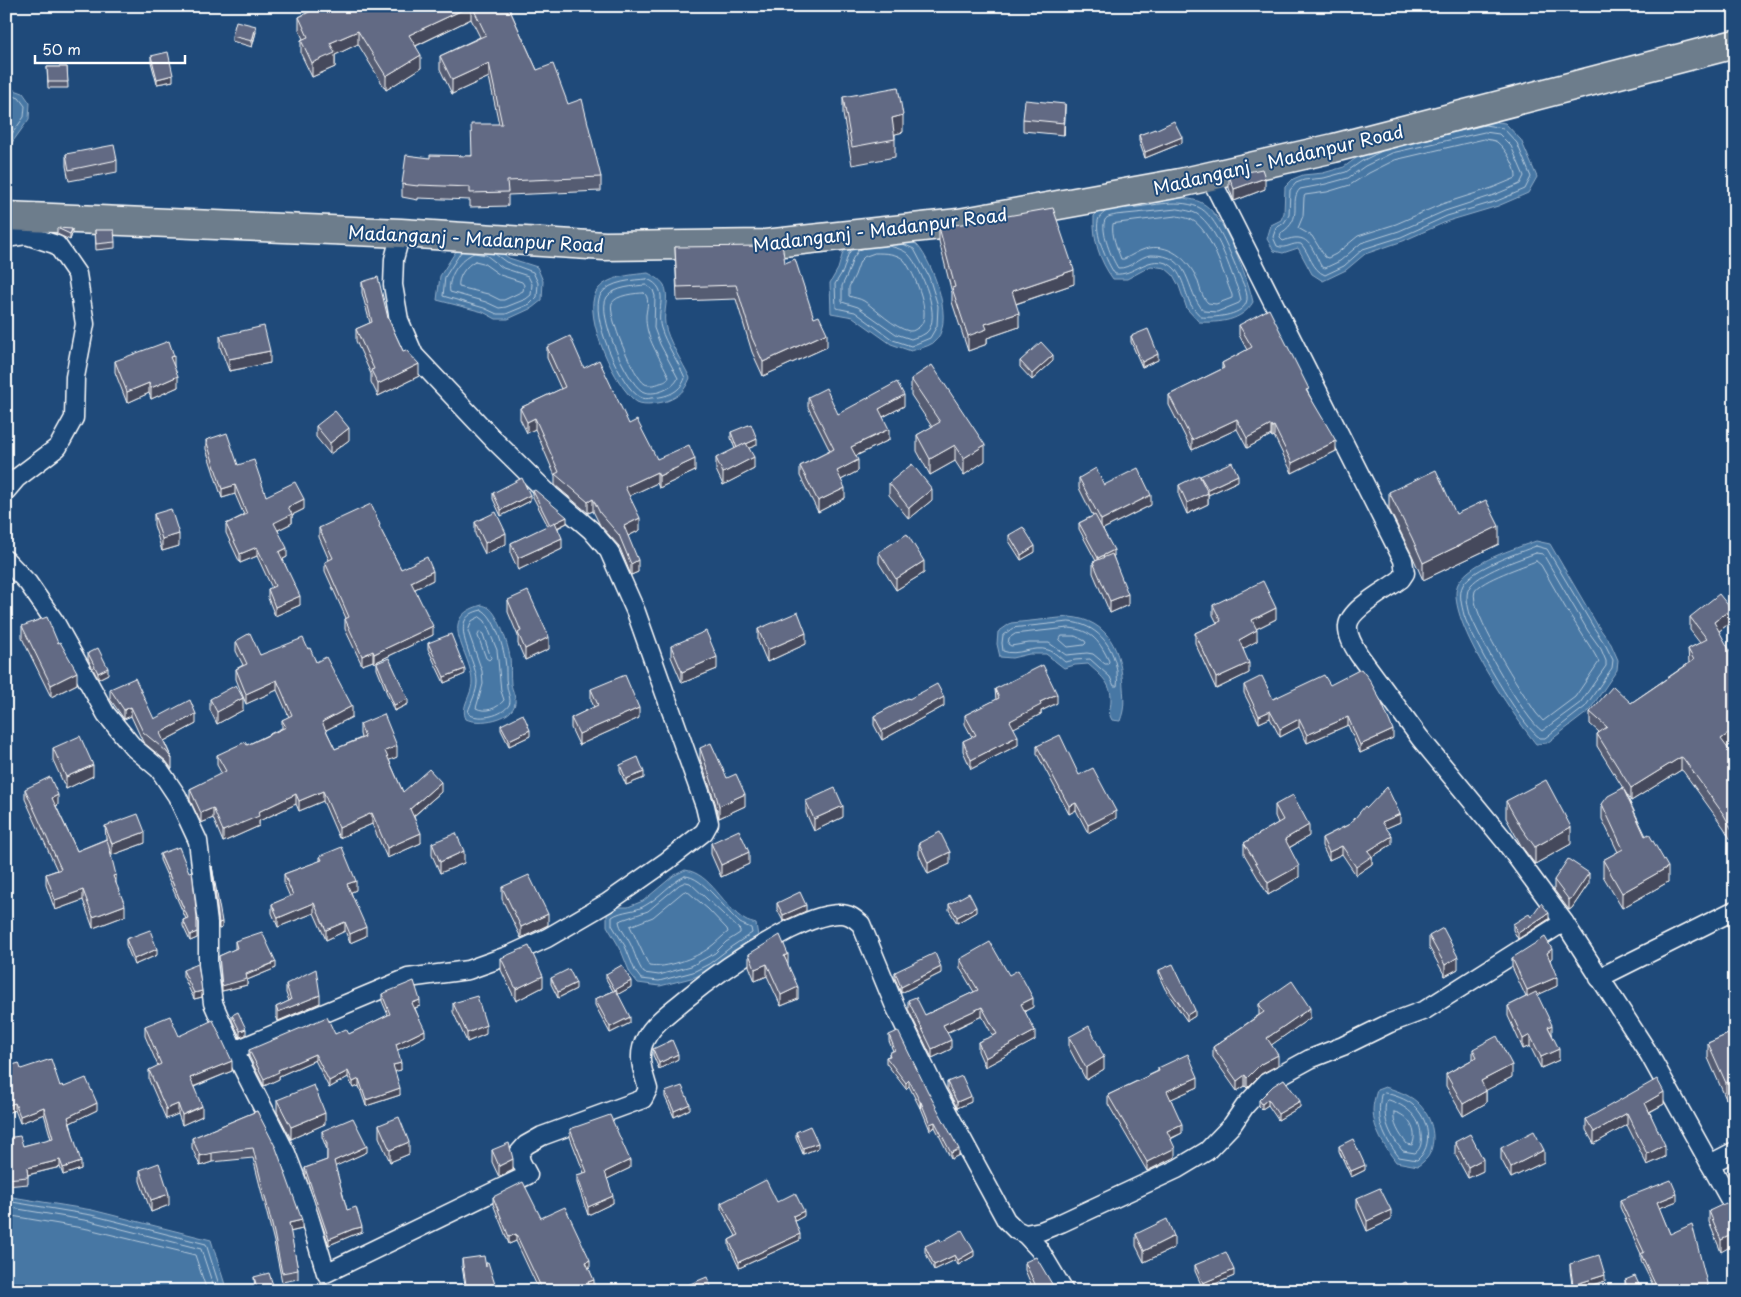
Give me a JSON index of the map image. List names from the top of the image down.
{
  "streets": {
    "main road": ["Madanganj - Madanpur Road"]
  },
  "scale_bar": "50 m"
}
